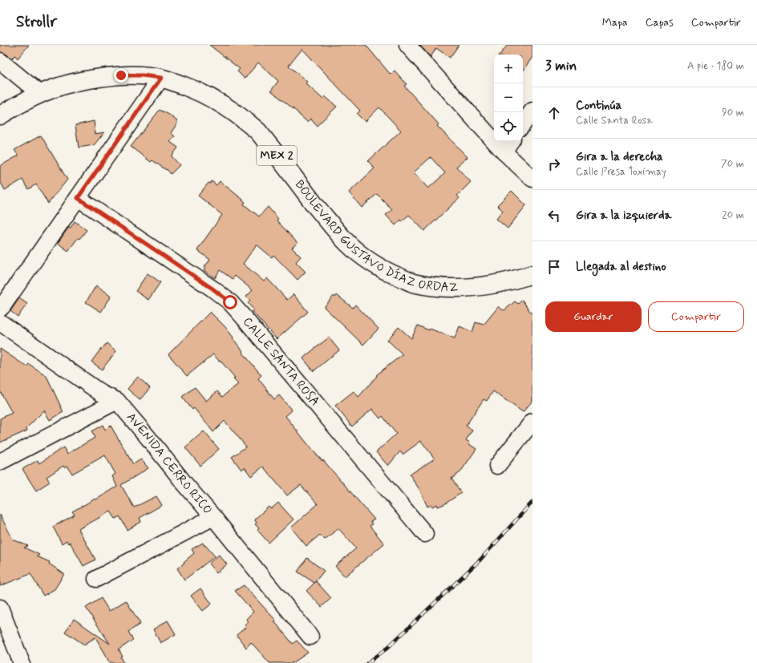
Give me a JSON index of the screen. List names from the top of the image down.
{
  "streets": {
    "main road": ["MEX 2", "BOULEVARD GUSTAVO DÍAZ ORDAZ"],
    "street": ["CALLE SANTA ROSA", "AVENIDA CERRO RICO"]
  },
  "page": {
    "header": "Strollr",
    "nav": ["Mapa", "Capas", "Compartir"],
    "heading": ["3 min", "A pie · 180 m"],
    "map_buttons": ["+", "−"],
    "list": [
      ["Continúa", "Calle Santa Rosa", "90 m"],
      ["Gira a la derecha", "Calle Presa Toximay", "70 m"],
      ["Gira a la izquierda", "20 m"],
      "Llegada al destino"
    ],
    "buttons": ["Guardar", "Compartir"]
  }
}
